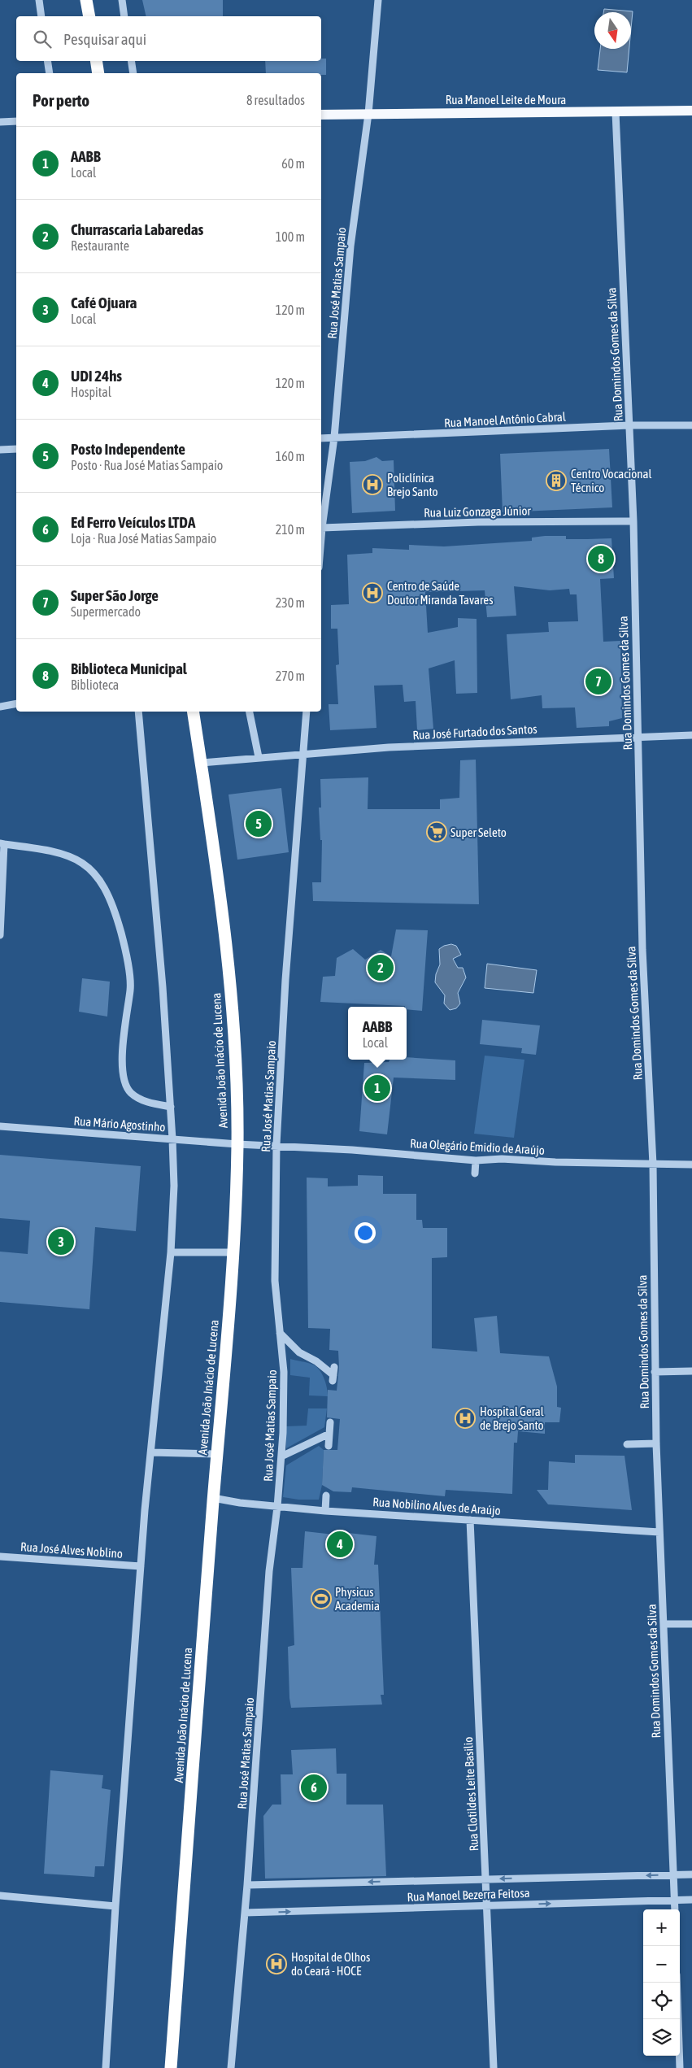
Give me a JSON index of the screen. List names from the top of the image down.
{
  "streets": {
    "highway": ["Avenida João Inácio de Lucena"],
    "main road": ["Rua Manoel Leite de Moura"],
    "street": [
      "Rua José Matias Sampaio",
      "Rua Domindos Gomes da Silva",
      "Rua Manoel Antônio Cabral",
      "Rua Luiz Gonzaga Júnior",
      "Rua José Furtado dos Santos",
      "Rua Mário Agostinho",
      "Rua Olegário Emidio de Araújo",
      "Rua Nobilino Alves de Araújo",
      "Rua José Alves Noblino",
      "Rua Clotildes Leite Basilio",
      "Rua Manoel Bezerra Feitosa"
    ]
  },
  "crossings": [
    ["Rua Manoel Leite de Moura", "Rua José Matias Sampaio"],
    ["Rua Manoel Leite de Moura", "Rua Domindos Gomes da Silva"],
    ["Rua José Matias Sampaio", "Rua Manoel Antônio Cabral"],
    ["Rua José Matias Sampaio", "Rua Luiz Gonzaga Júnior"],
    ["Rua José Matias Sampaio", "Rua José Furtado dos Santos"],
    ["Rua José Matias Sampaio", "Rua Olegário Emidio de Araújo"],
    ["Rua José Matias Sampaio", "Rua Nobilino Alves de Araújo"],
    ["Rua José Matias Sampaio", "Rua Manoel Bezerra Feitosa"],
    ["Rua Domindos Gomes da Silva", "Rua Manoel Antônio Cabral"],
    ["Rua Domindos Gomes da Silva", "Rua Luiz Gonzaga Júnior"],
    ["Rua Domindos Gomes da Silva", "Rua José Furtado dos Santos"],
    ["Rua Domindos Gomes da Silva", "Rua Olegário Emidio de Araújo"],
    ["Rua Domindos Gomes da Silva", "Rua Nobilino Alves de Araújo"],
    ["Rua Domindos Gomes da Silva", "Rua Manoel Bezerra Feitosa"],
    ["Rua José Furtado dos Santos", "Avenida João Inácio de Lucena"],
    ["Avenida João Inácio de Lucena", "Rua Mário Agostinho"],
    ["Avenida João Inácio de Lucena", "Rua Olegário Emidio de Araújo"],
    ["Avenida João Inácio de Lucena", "Rua Nobilino Alves de Araújo"],
    ["Rua Mário Agostinho", "Rua Olegário Emidio de Araújo"],
    ["Rua Nobilino Alves de Araújo", "Rua Clotildes Leite Basilio"],
    ["Rua Clotildes Leite Basilio", "Rua Manoel Bezerra Feitosa"]
  ],
  "places": {
    "building": ["Centro Vocacional Técnico"],
    "hospital": [
      "Policlínica Brejo Santo",
      "Centro de Saúde Doutor Miranda Tavares",
      "Hospital Geral de Brejo Santo",
      "Hospital de Olhos do Ceará - HOCE"
    ],
    "supermarket": ["Super Seleto"],
    "sports": ["Physicus Academia"]
  },
  "north": "bottom",
  "page": {
    "search": "Pesquisar aqui",
    "heading": ["Por perto", "8 resultados"],
    "list": [
      {
        "mark": "1",
        "name": "AABB",
        "note": "Local",
        "value": "60 m"
      },
      {
        "mark": "2",
        "name": "Churrascaria Labaredas",
        "note": "Restaurante",
        "value": "100 m"
      },
      {
        "mark": "3",
        "name": "Café Ojuara",
        "note": "Local",
        "value": "120 m"
      },
      {
        "mark": "4",
        "name": "UDI 24hs",
        "note": "Hospital",
        "value": "120 m"
      },
      {
        "mark": "5",
        "name": "Posto Independente",
        "note": "Posto · Rua José Matias Sampaio",
        "value": "160 m"
      },
      {
        "mark": "6",
        "name": "Ed Ferro Veículos LTDA",
        "note": "Loja · Rua José Matias Sampaio",
        "value": "210 m"
      },
      {
        "mark": "7",
        "name": "Super São Jorge",
        "note": "Supermercado",
        "value": "230 m"
      },
      {
        "mark": "8",
        "name": "Biblioteca Municipal",
        "note": "Biblioteca",
        "value": "270 m"
      }
    ],
    "pins": [
      "8",
      "7",
      "5",
      "2",
      "1",
      "3",
      "4",
      "6"
    ],
    "popup": ["AABB", "Local"],
    "map_buttons": ["+", "−"]
  }
}
